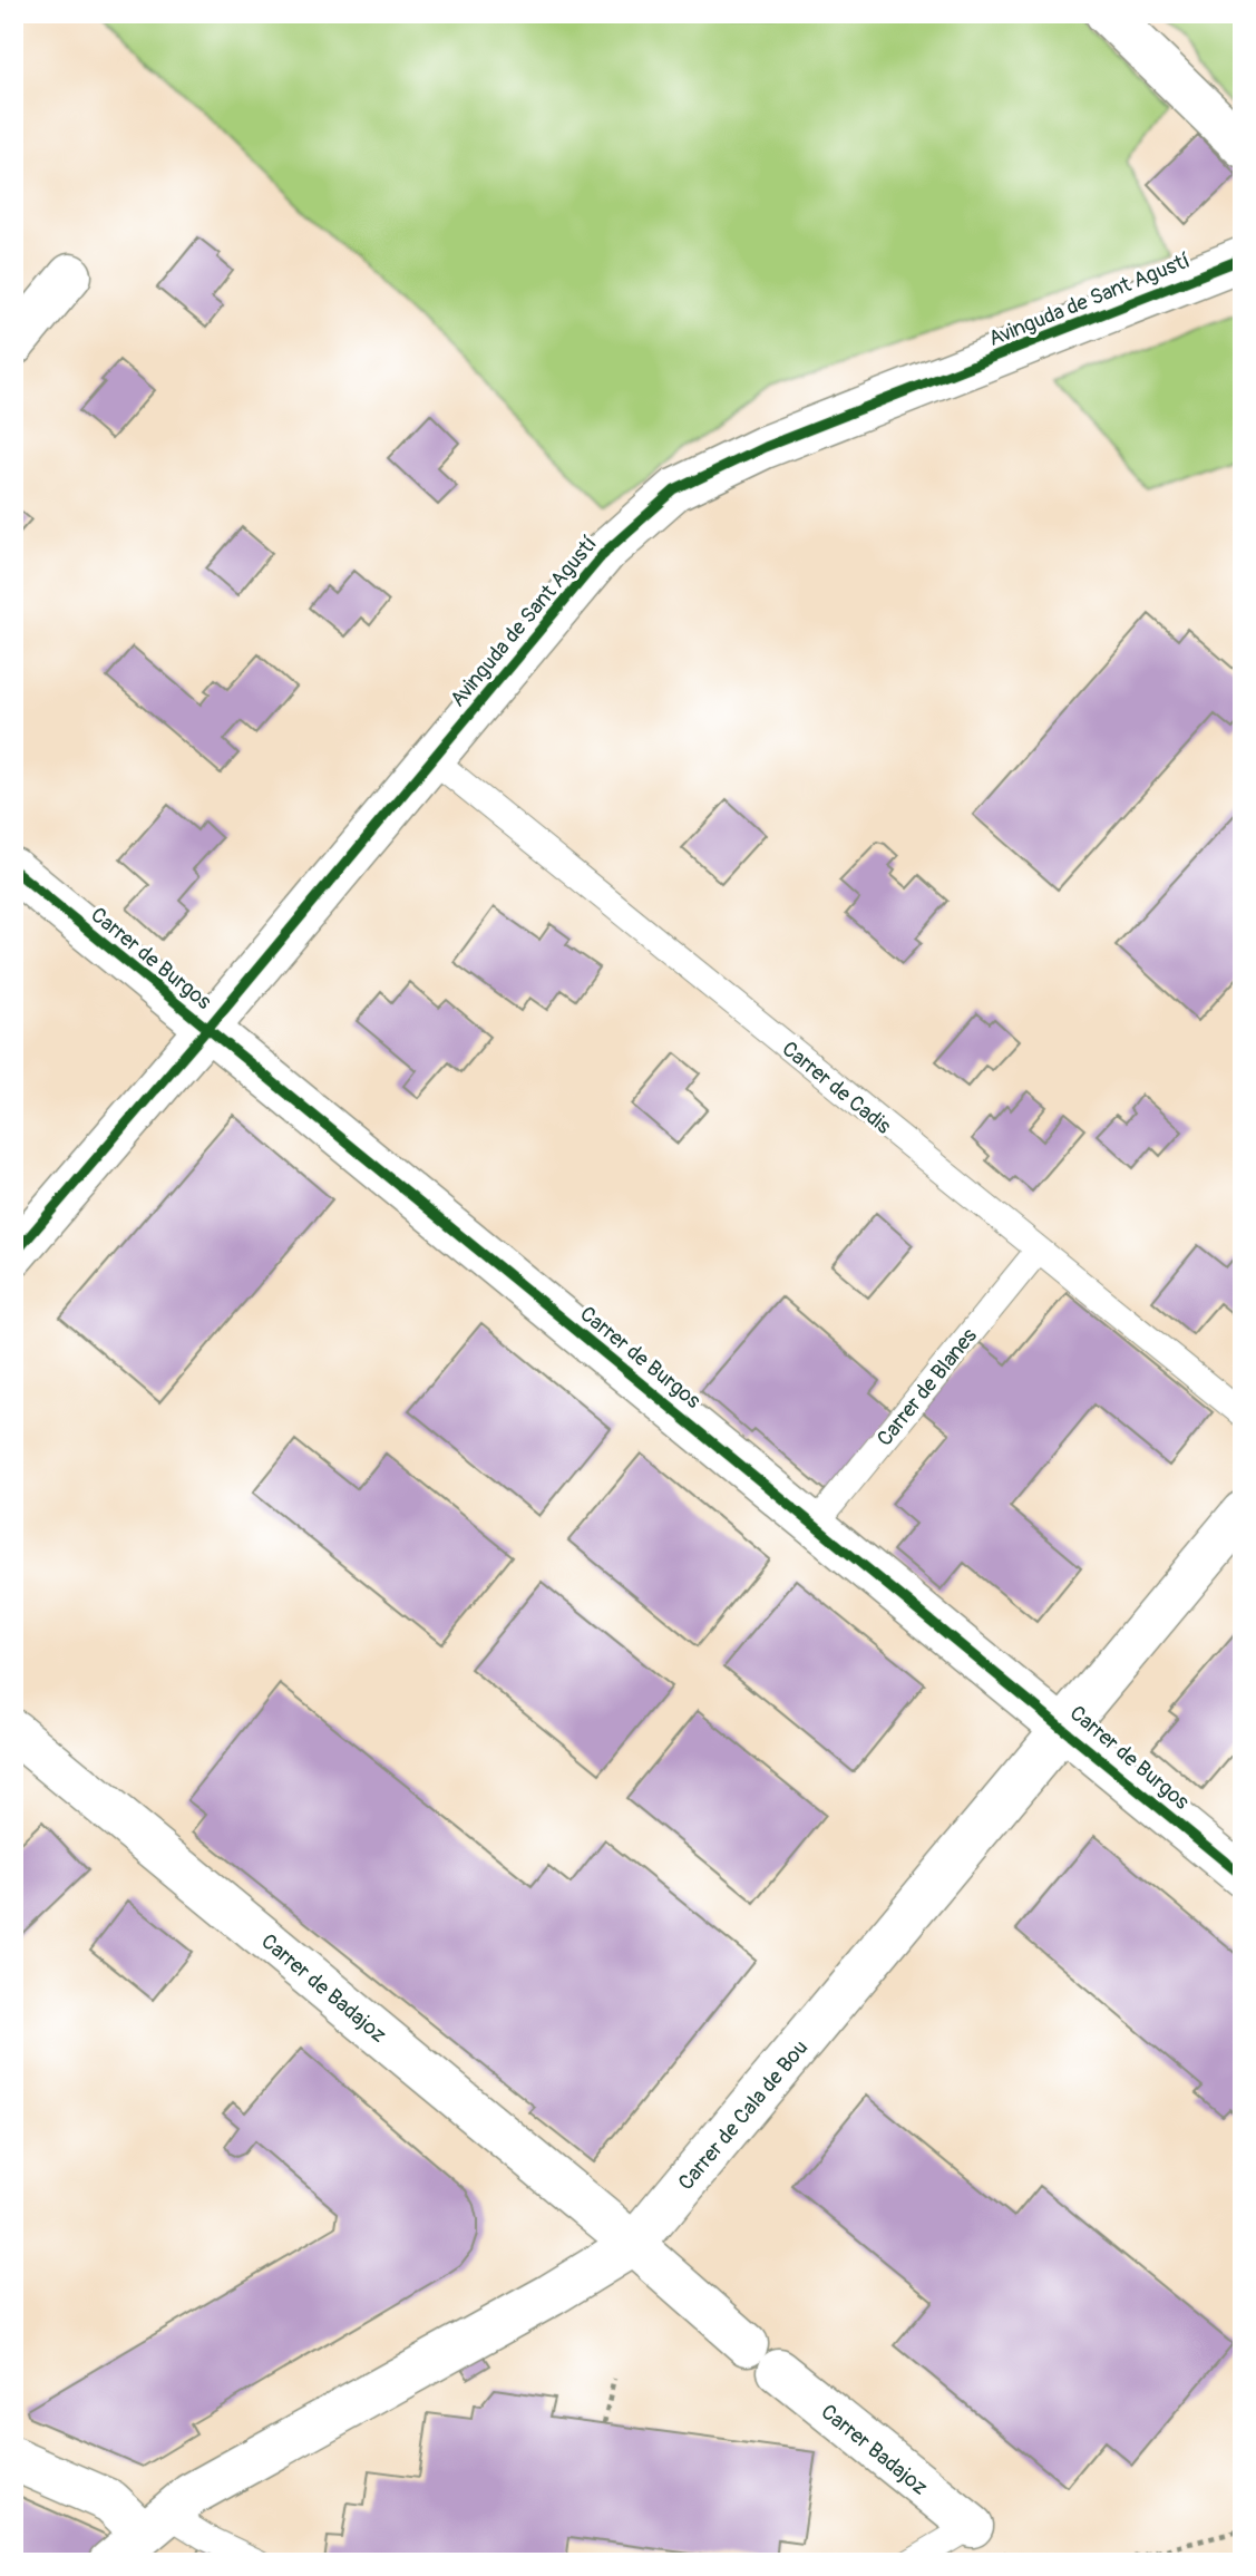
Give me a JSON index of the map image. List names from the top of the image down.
{
  "streets": {
    "street": [
      "Avinguda de Sant Agustí",
      "Carrer de Burgos",
      "Carrer de Badajoz",
      "Carrer de Cala de Bou",
      "Carrer Badajoz"
    ],
    "lane": ["Carrer de Cadis", "Carrer de Blanes"]
  },
  "crossings": [
    ["Avinguda de Sant Agustí", "Carrer de Burgos"],
    ["Avinguda de Sant Agustí", "Carrer de Cadis"],
    ["Carrer de Burgos", "Carrer de Blanes"],
    ["Carrer de Burgos", "Carrer de Cala de Bou"],
    ["Carrer de Cadis", "Carrer de Blanes"],
    ["Carrer de Badajoz", "Carrer de Cala de Bou"],
    ["Carrer de Badajoz", "Carrer Badajoz"],
    ["Carrer de Cala de Bou", "Carrer Badajoz"]
  ]
}
